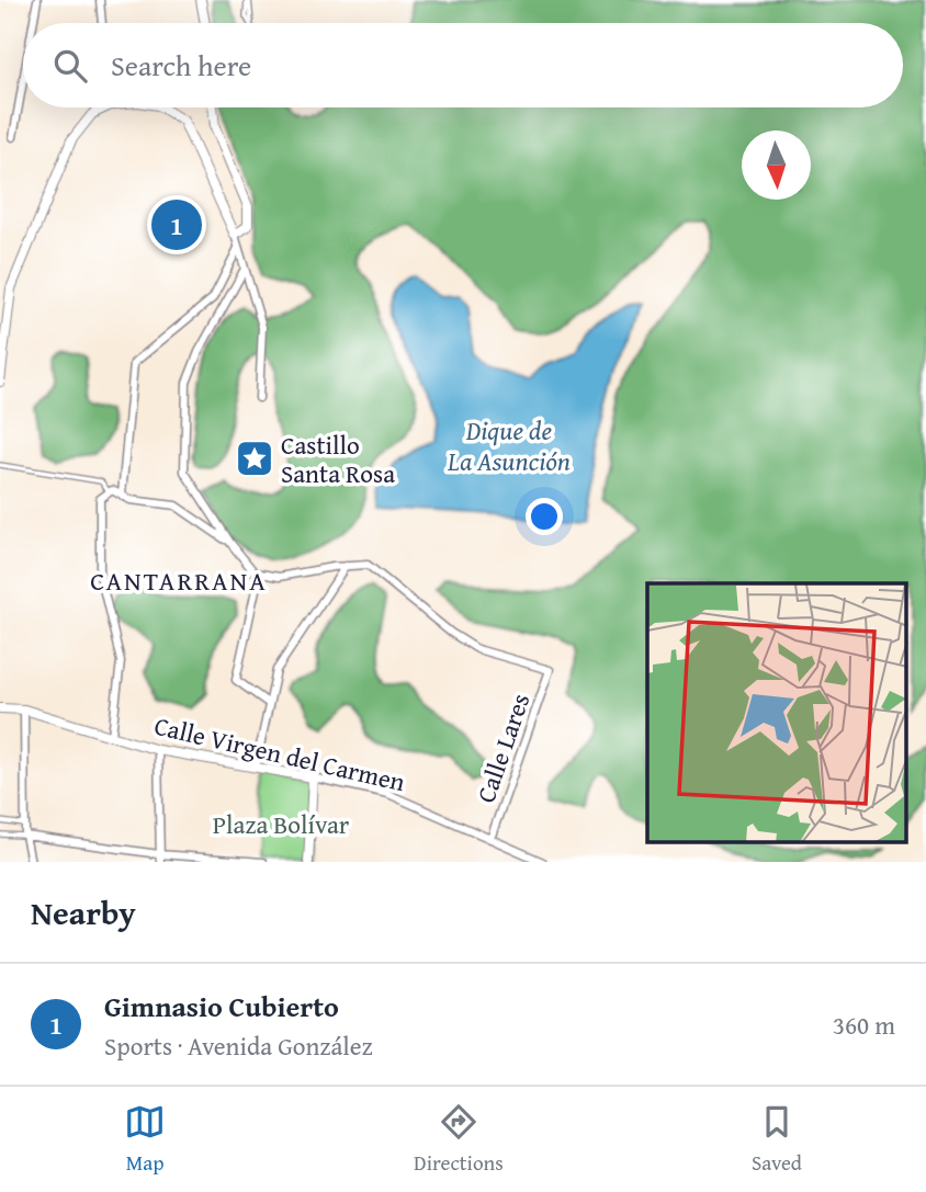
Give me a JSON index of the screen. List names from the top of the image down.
{
  "streets": {
    "street": ["Calle Lares", "Calle Virgen del Carmen"]
  },
  "crossings": [
    ["Calle Lares", "Calle Virgen del Carmen"]
  ],
  "districts": ["CANTARRANA"],
  "water": ["Dique de La Asunción"],
  "parks": ["Plaza Bolívar"],
  "places": {
    "place": ["Castillo Santa Rosa"]
  },
  "north": "bottom",
  "page": {
    "search": "Search here",
    "pins": "1",
    "heading": "Nearby",
    "list": [
      {
        "mark": "1",
        "name": "Gimnasio Cubierto",
        "note": "Sports · Avenida González",
        "value": "360 m"
      }
    ],
    "nav": ["Map", "Directions", "Saved"]
  }
}
